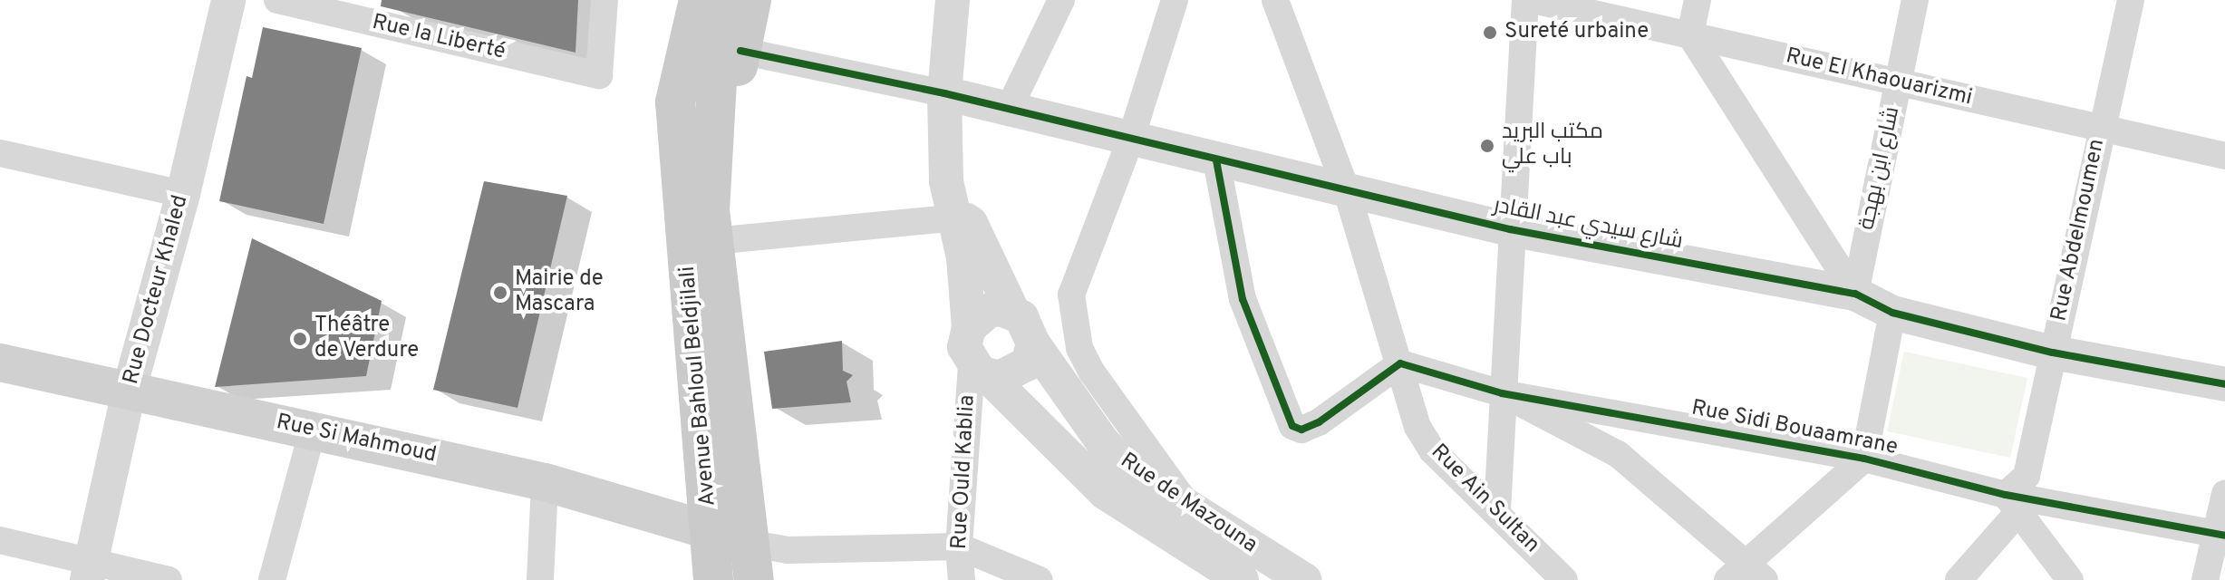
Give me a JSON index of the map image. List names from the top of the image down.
{
  "streets": {
    "main road": ["Avenue Bahloul Beldjilali", "Rue Si Mahmoud"],
    "street": [
      "Rue la Liberté",
      "Rue El Khaouarizmi",
      "شارع ابن بهجة",
      "شارع سيدي عبد القادر",
      "Rue Abdelmoumen",
      "Rue Docteur Khaled",
      "Rue Sidi Bouaamrane",
      "Rue Ould Kablia",
      "Rue Ain Sultan",
      "Rue de Mazouna"
    ]
  },
  "crossings": [
    ["Rue El Khaouarizmi", "شارع ابن بهجة"],
    ["Rue El Khaouarizmi", "Rue Abdelmoumen"],
    ["شارع ابن بهجة", "شارع سيدي عبد القادر"],
    ["شارع سيدي عبد القادر", "Rue Abdelmoumen"],
    ["شارع سيدي عبد القادر", "Rue Ain Sultan"],
    ["Rue Abdelmoumen", "Rue Sidi Bouaamrane"],
    ["Rue Docteur Khaled", "Rue Si Mahmoud"],
    ["Avenue Bahloul Beldjilali", "Rue Si Mahmoud"],
    ["Rue Sidi Bouaamrane", "Rue Ain Sultan"],
    ["Rue Ould Kablia", "Rue de Mazouna"]
  ],
  "places": [
    "Sureté urbaine",
    "مكتب البريد باب علي",
    "Mairie de Mascara",
    "Théâtre de Verdure"
  ]
}
